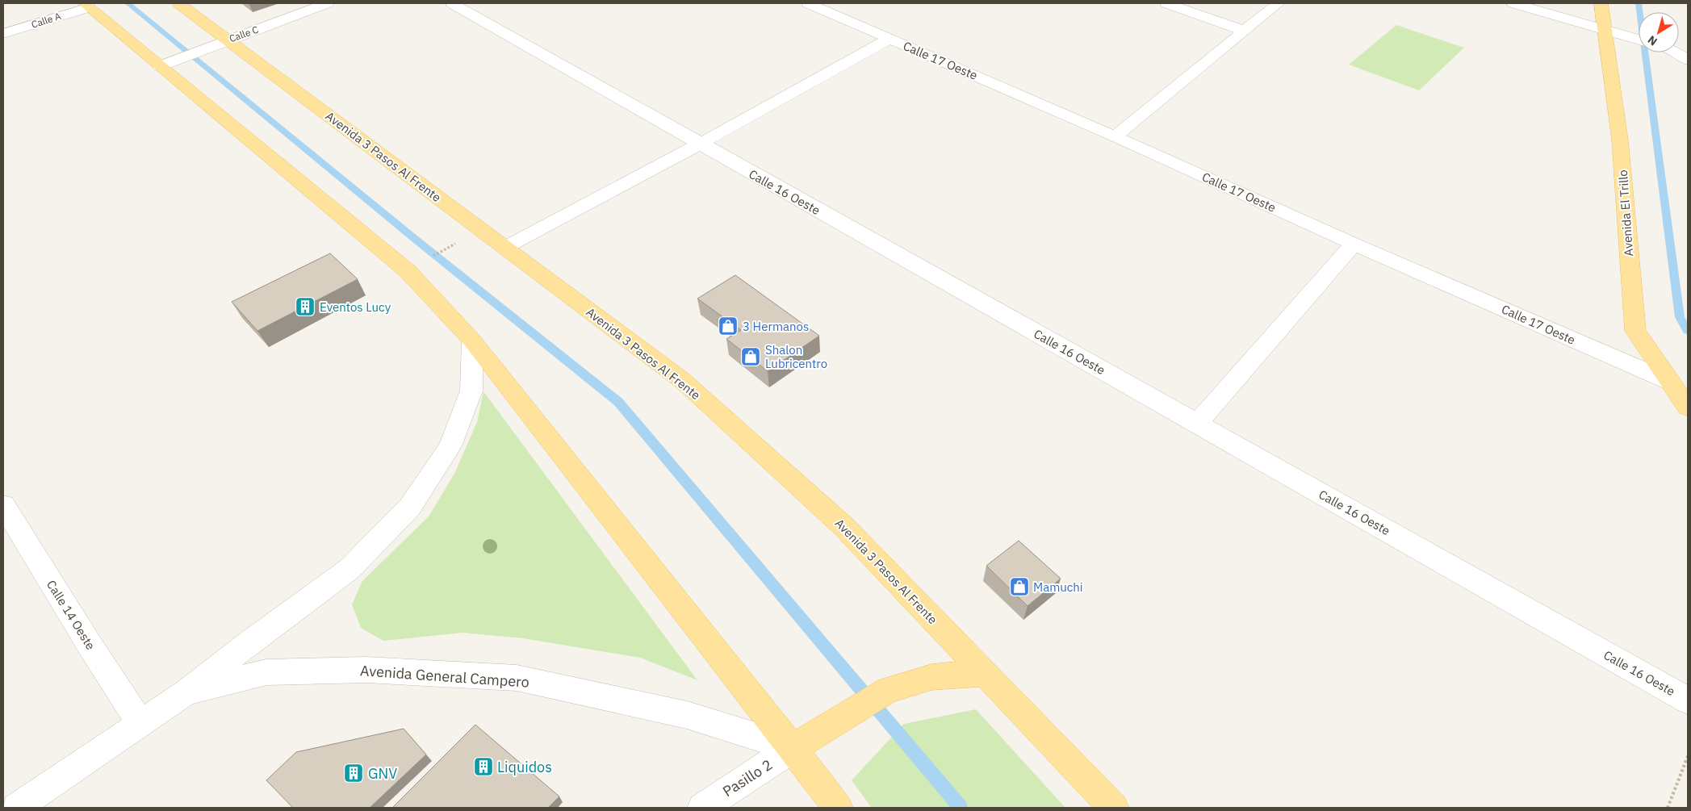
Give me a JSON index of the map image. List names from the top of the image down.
{
  "streets": {
    "main road": ["Avenida 3 Pasos Al Frente", "Avenida El Trillo"],
    "street": [
      "Calle A",
      "Calle C",
      "Calle 17 Oeste",
      "Calle 16 Oeste",
      "Calle 14 Oeste",
      "Avenida General Campero",
      "Pasillo 2"
    ]
  },
  "crossings": [
    ["Calle C", "Avenida 3 Pasos Al Frente"],
    ["Calle 17 Oeste", "Avenida El Trillo"],
    ["Calle 14 Oeste", "Avenida General Campero"],
    ["Avenida General Campero", "Pasillo 2"]
  ],
  "places": {
    "building": ["Eventos Lucy", "Liquidos", "GNV"],
    "shop": ["3 Hermanos", "Shalon Lubricentro", "Mamuchi"]
  },
  "north": "bottom left"
}
